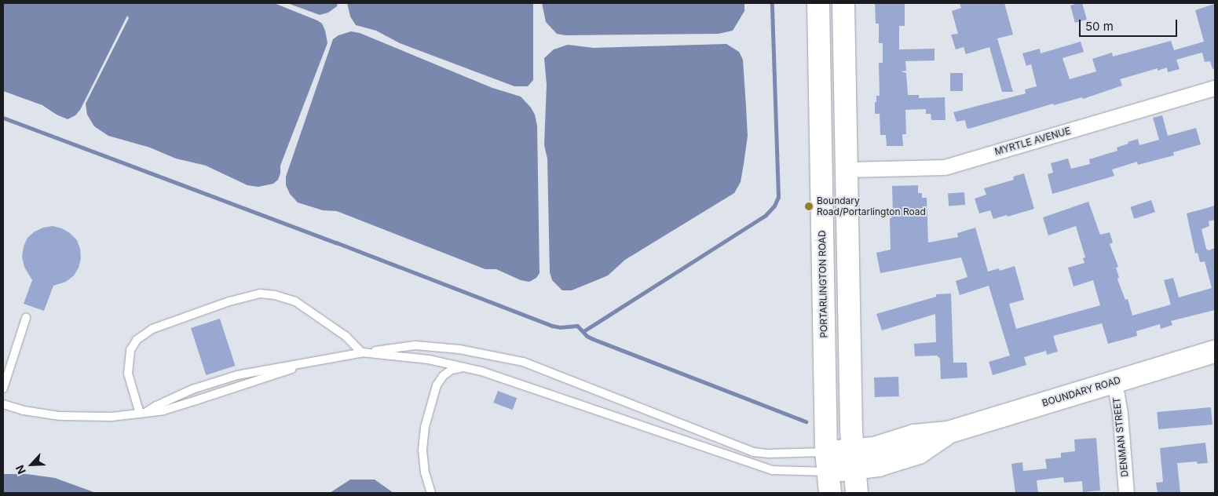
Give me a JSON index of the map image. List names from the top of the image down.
{
  "streets": {
    "main road": ["PORTARLINGTON ROAD", "BOUNDARY ROAD"],
    "street": ["MYRTLE AVENUE", "DENMAN STREET"]
  },
  "crossings": [
    ["PORTARLINGTON ROAD", "BOUNDARY ROAD"],
    ["BOUNDARY ROAD", "DENMAN STREET"]
  ],
  "places": ["Boundary Road/Portarlington Road"],
  "scale_bar": "50 m",
  "north": "bottom left"
}
